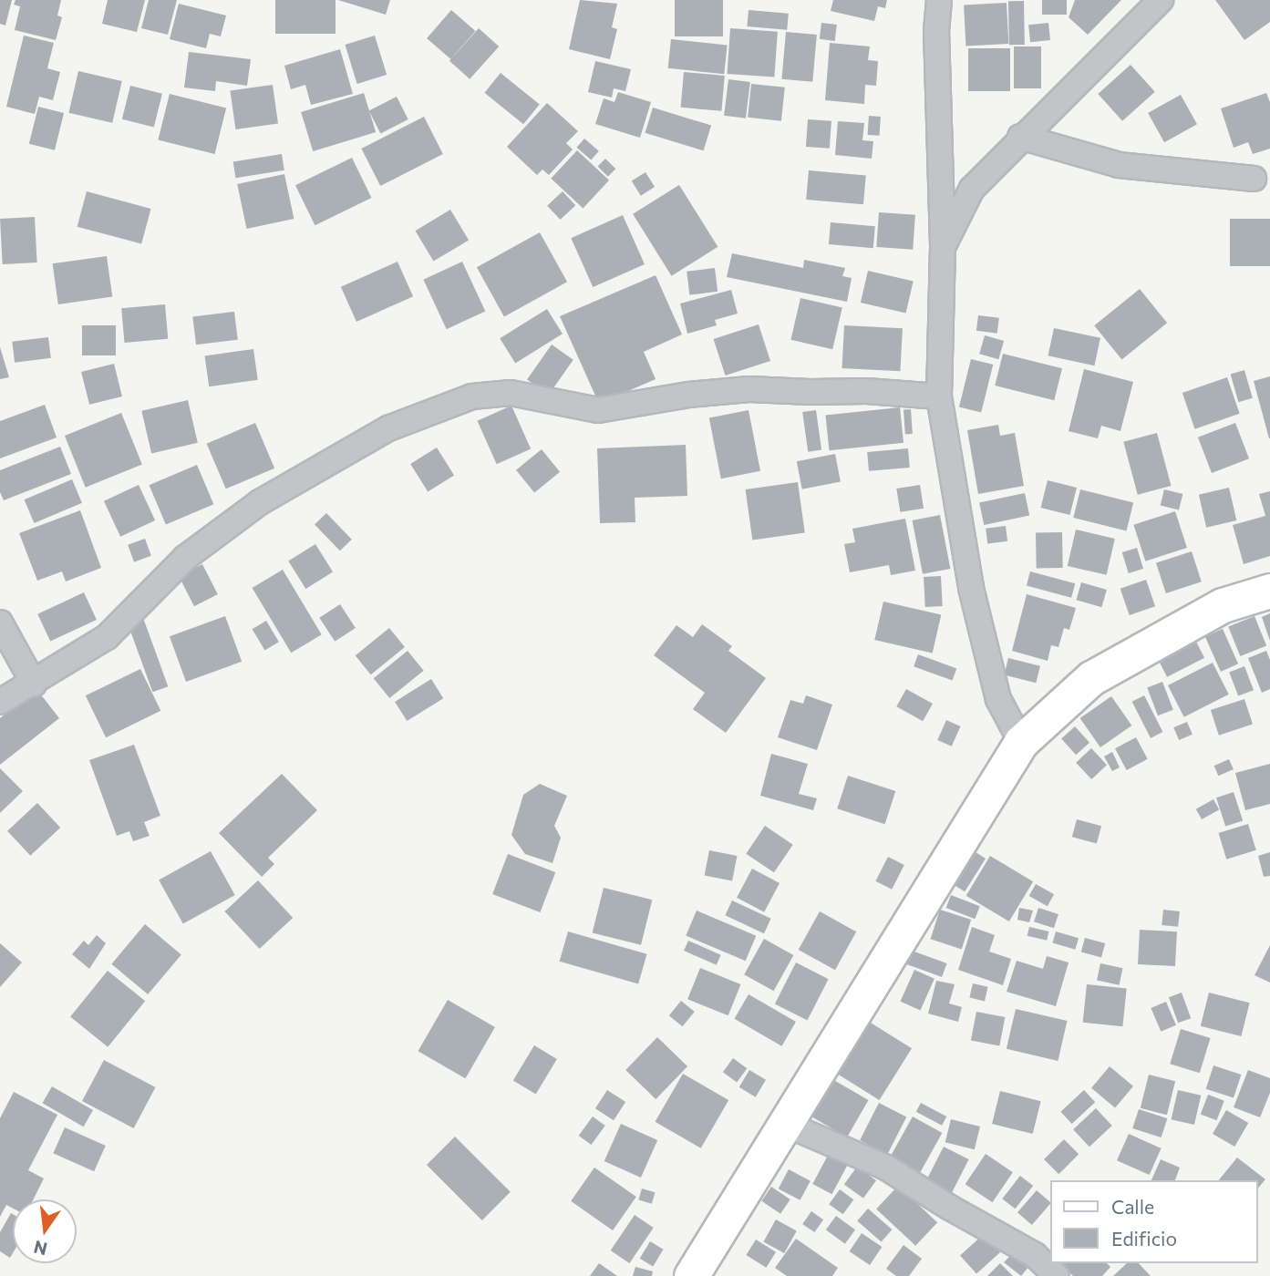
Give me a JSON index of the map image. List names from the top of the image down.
{
  "legend": ["Calle", "Edificio"],
  "north": "bottom"
}
